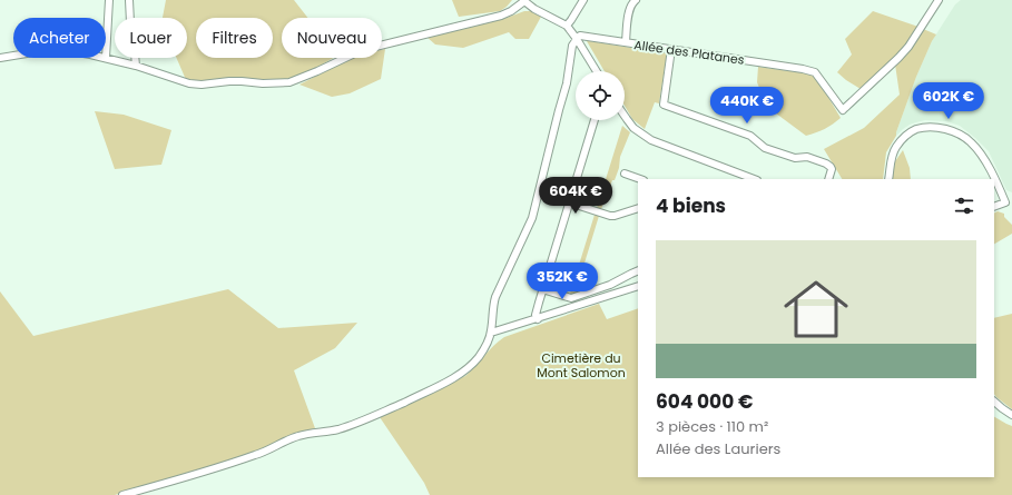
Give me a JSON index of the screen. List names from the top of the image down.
{
  "streets": {
    "street": ["Allée des Platanes"]
  },
  "parks": ["Cimetière du Mont Salomon"],
  "page": {
    "chip": [
      "Acheter",
      "Louer",
      "Filtres",
      "Nouveau"
    ],
    "price": [
      "602K €",
      "440K €",
      "604K €",
      "352K €"
    ],
    "heading": "4 biens",
    "list": [
      {
        "name": "604 000 €",
        "note": "3 pièces · 110 m² · Allée des Lauriers"
      }
    ]
  }
}
